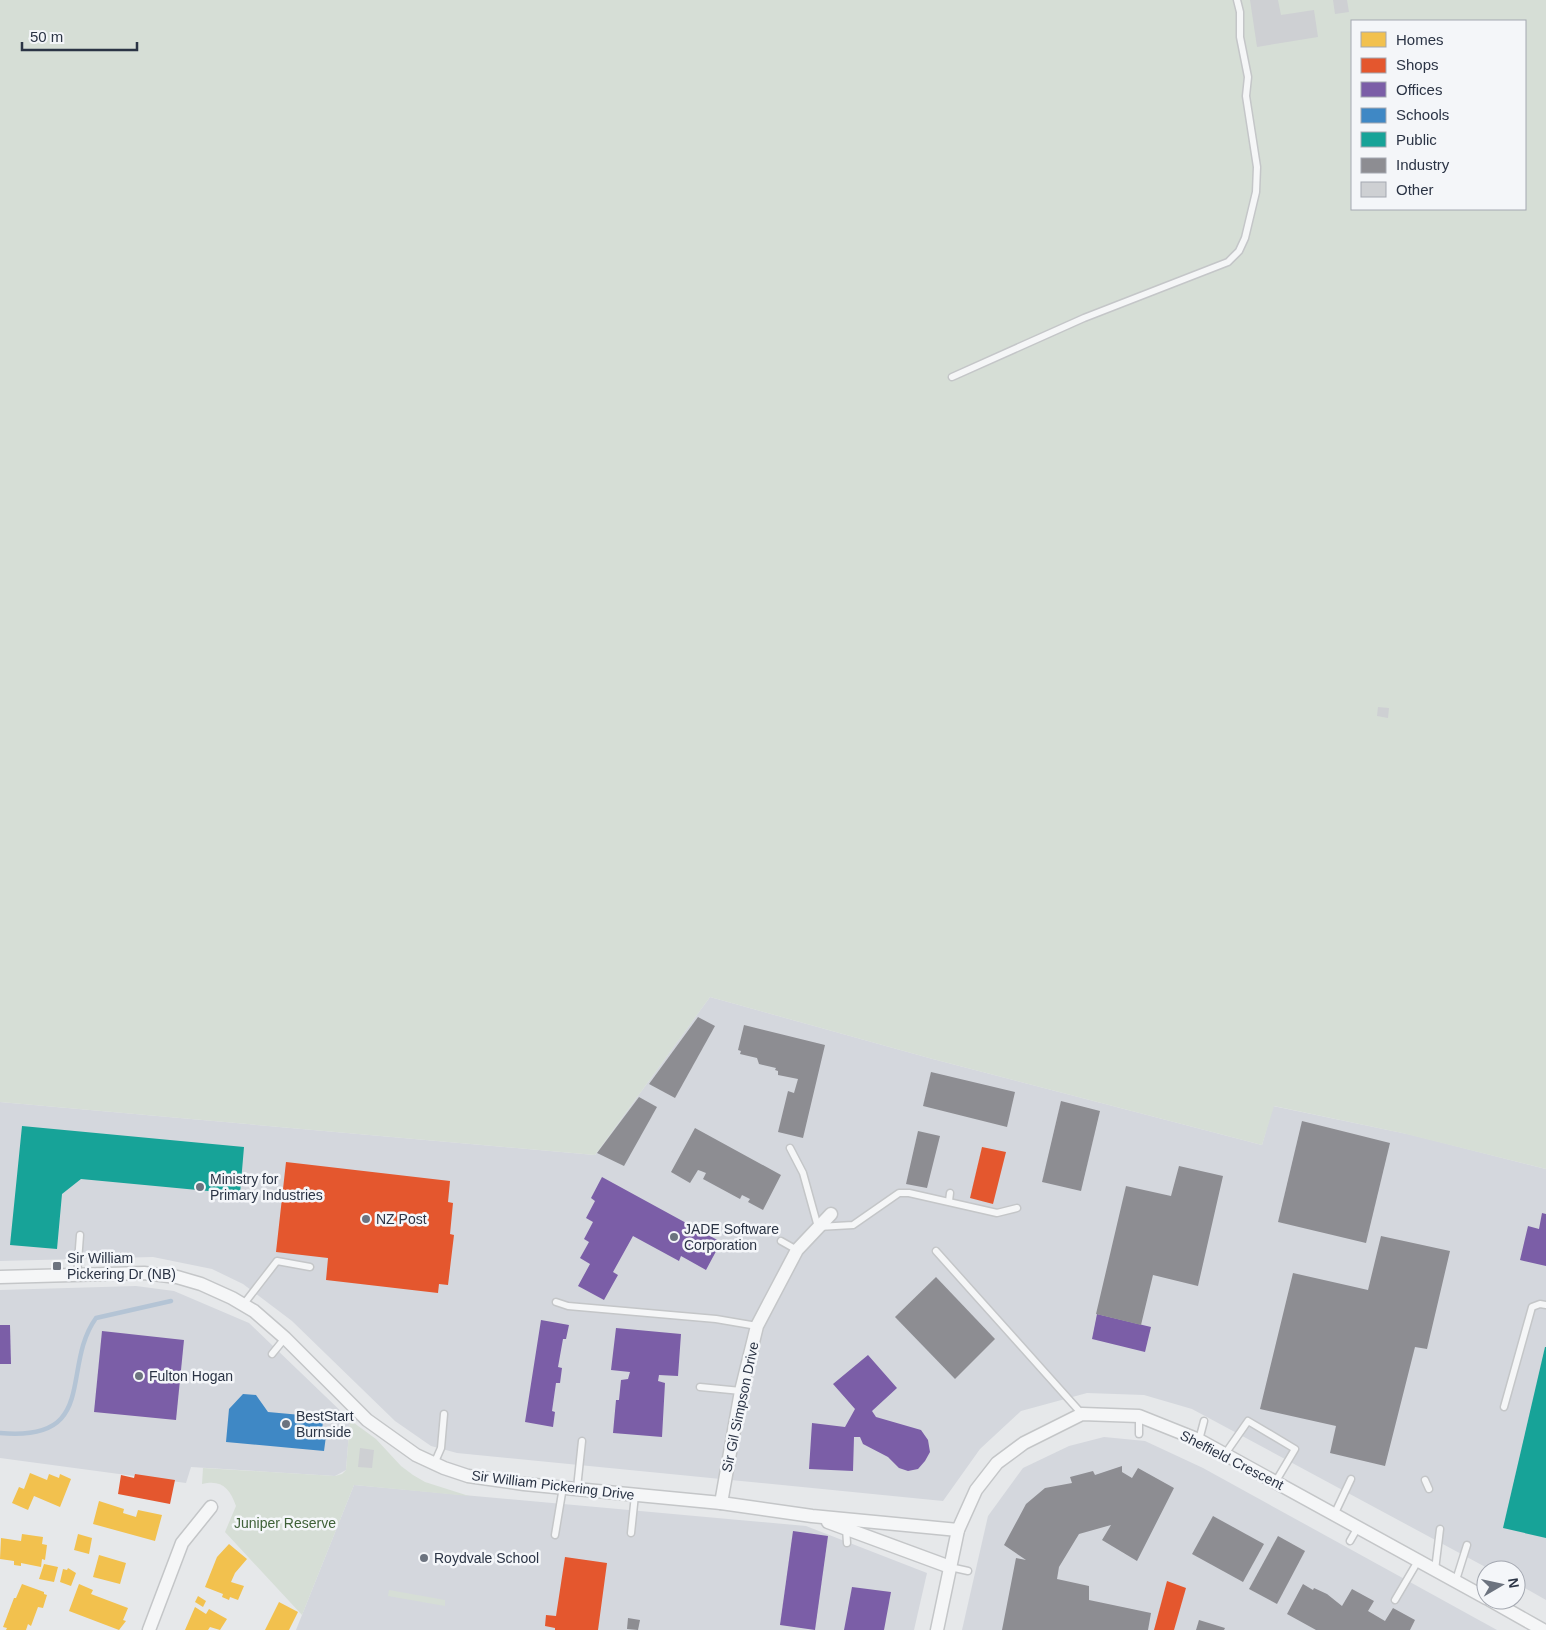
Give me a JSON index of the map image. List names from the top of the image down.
{
  "streets": {
    "street": ["Sir Gil Simpson Drive", "Sheffield Crescent", "Sir William Pickering Drive"]
  },
  "crossings": [
    ["Sir Gil Simpson Drive", "Sir William Pickering Drive"],
    ["Sheffield Crescent", "Sir William Pickering Drive"]
  ],
  "parks": ["Juniper Reserve"],
  "places": {
    "other": [
      "Ministry for Primary Industries",
      "NZ Post",
      "JADE Software Corporation",
      "Fulton Hogan",
      "BestStart Burnside",
      "Roydvale School"
    ],
    "transit": ["Sir William Pickering Dr (NB)"]
  },
  "legend": [
    "Homes",
    "Shops",
    "Offices",
    "Schools",
    "Public",
    "Industry",
    "Other"
  ],
  "scale_bar": "50 m",
  "north": "right"
}
